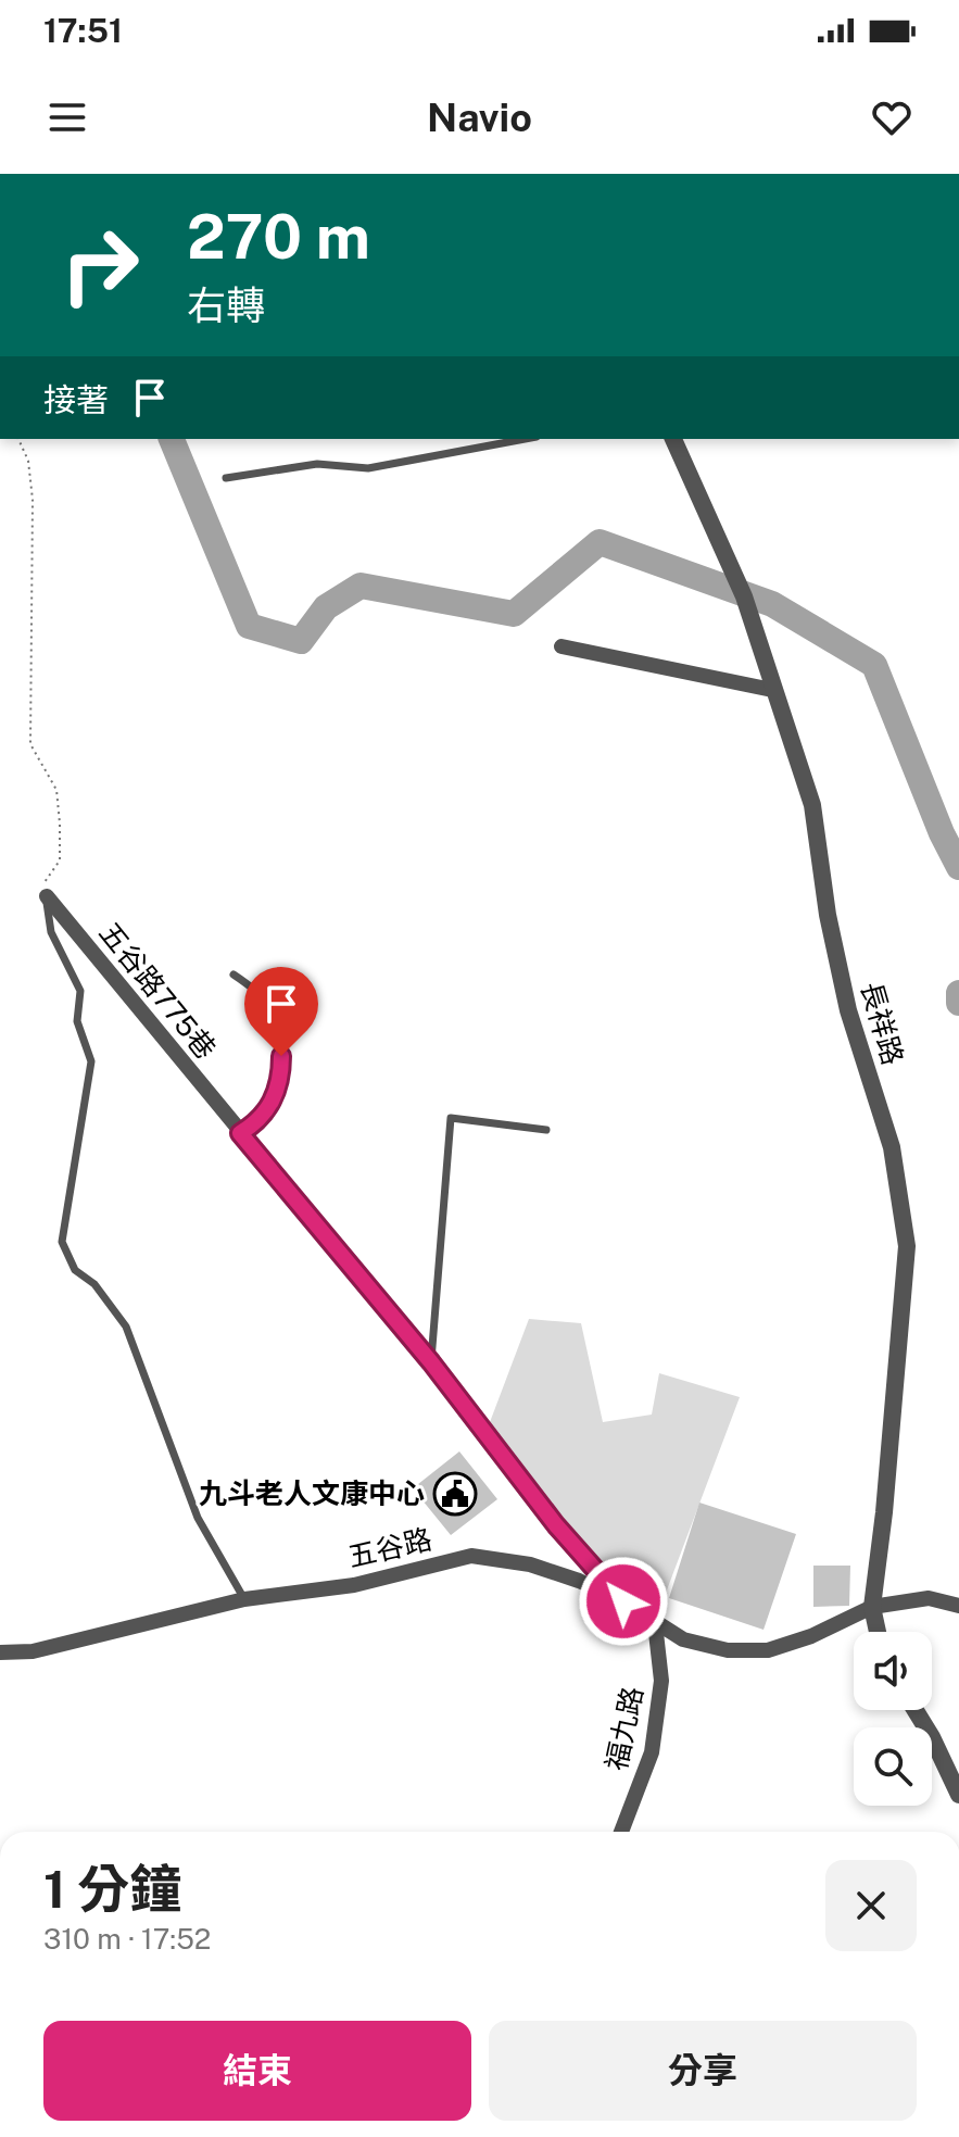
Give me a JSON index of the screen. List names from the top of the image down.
{
  "streets": {
    "street": [
      "五谷路775巷",
      "長祥路",
      "五谷路",
      "福九路"
    ]
  },
  "crossings": [
    ["五谷路775巷", "五谷路"],
    ["長祥路", "五谷路"],
    ["五谷路", "福九路"]
  ],
  "places": {
    "public building": ["九斗老人文康中心"]
  },
  "page": {
    "status": "17:51",
    "header": "Navio",
    "turn": ["270 m", "右轉"],
    "then": "接著",
    "heading": ["1 分鐘", "310 m · 17:52"],
    "buttons": ["結束", "分享"]
  }
}
